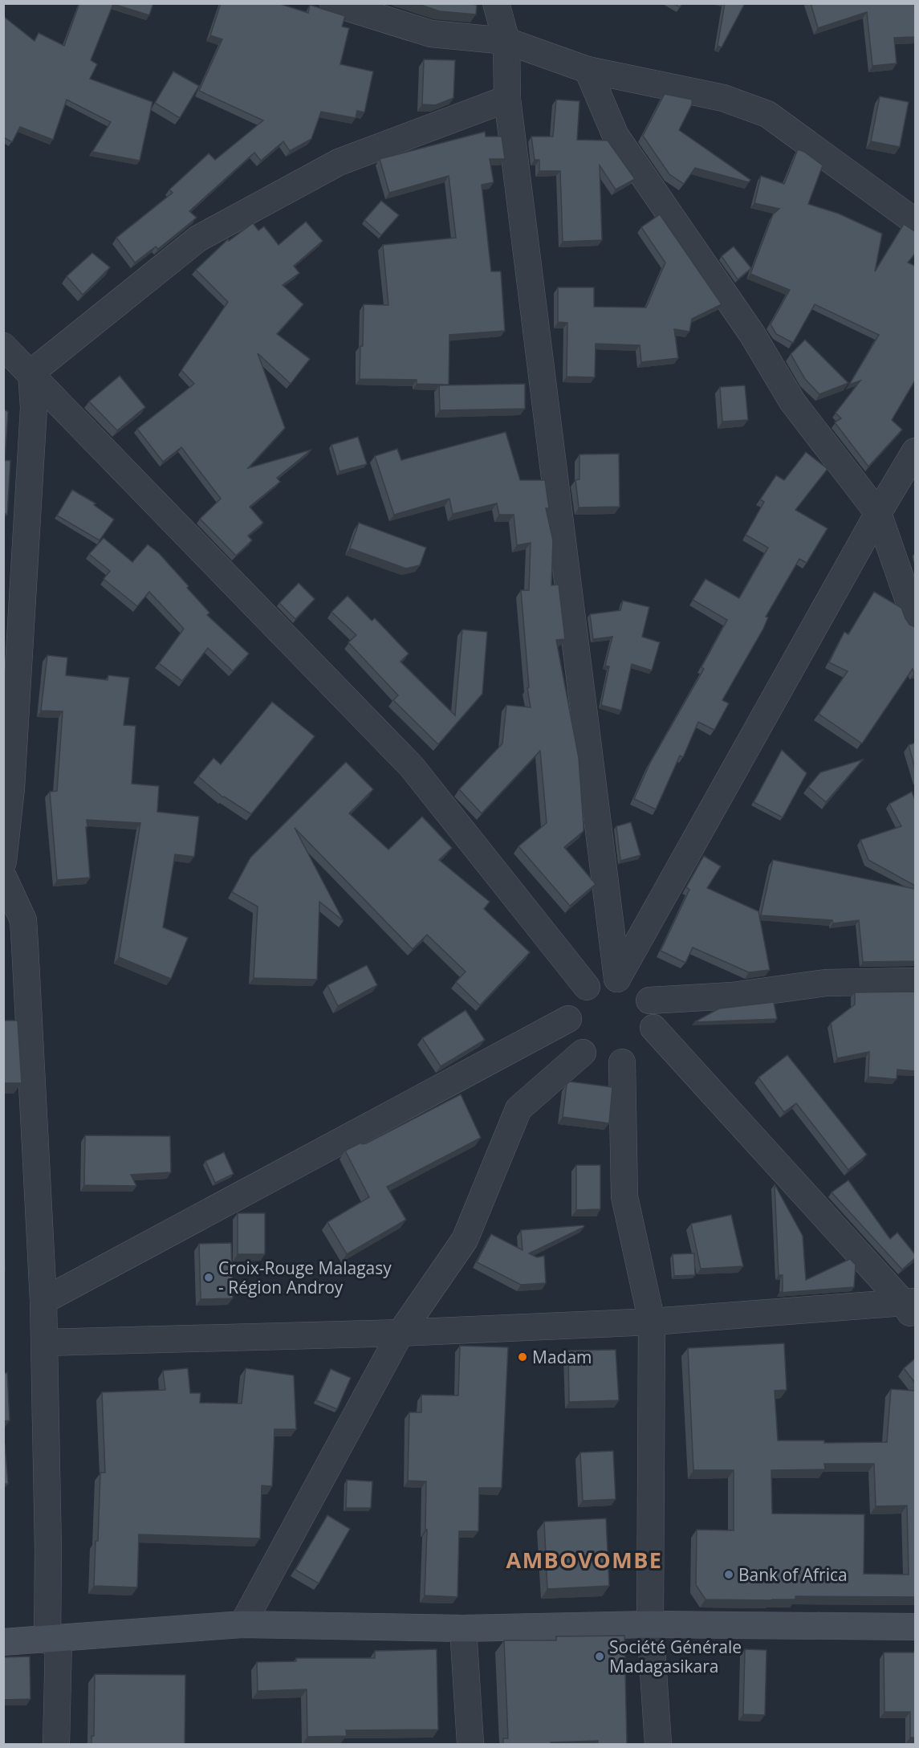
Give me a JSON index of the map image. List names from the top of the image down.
{
  "districts": ["AMBOVOMBE"],
  "places": [
    "Croix-Rouge Malagasy - Région Androy",
    "Madam",
    "Bank of Africa",
    "Société Générale Madagasikara"
  ]
}
